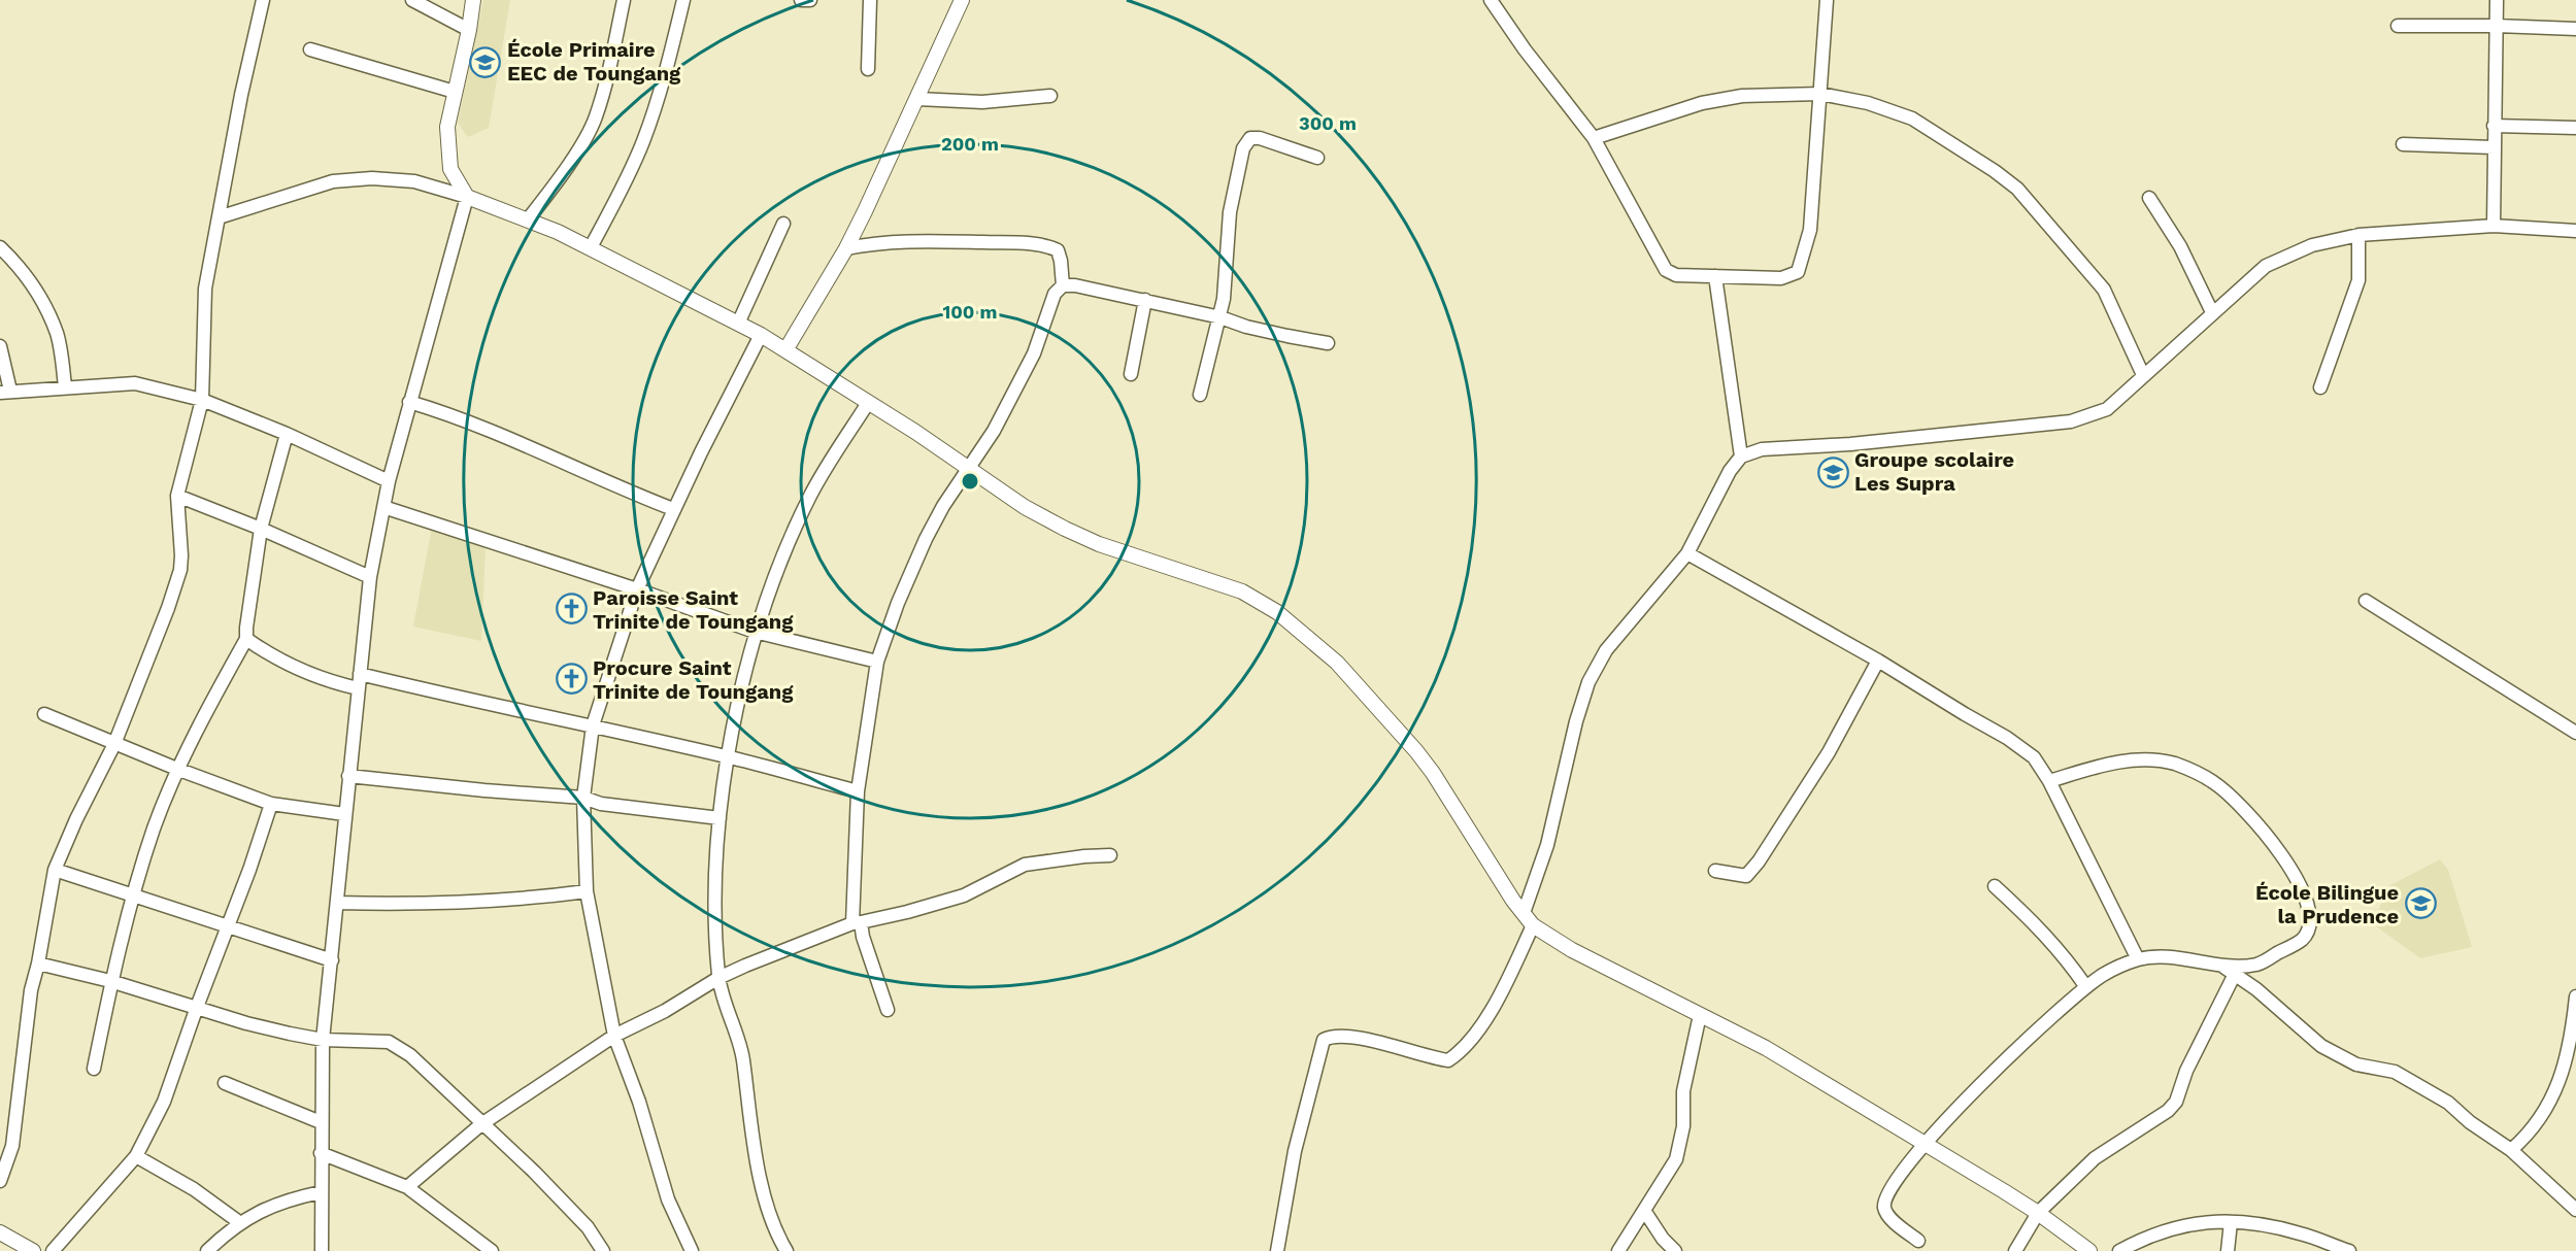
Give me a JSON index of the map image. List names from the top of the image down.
{
  "places": {
    "school or university": ["École Primaire EEC de Toungang", "Groupe scolaire Les Supra", "École Bilingue la Prudence"],
    "church": ["Paroisse Saint Trinite de Toungang", "Procure Saint Trinite de Toungang"]
  },
  "rings": ["300 m", "200 m", "100 m"]
}
